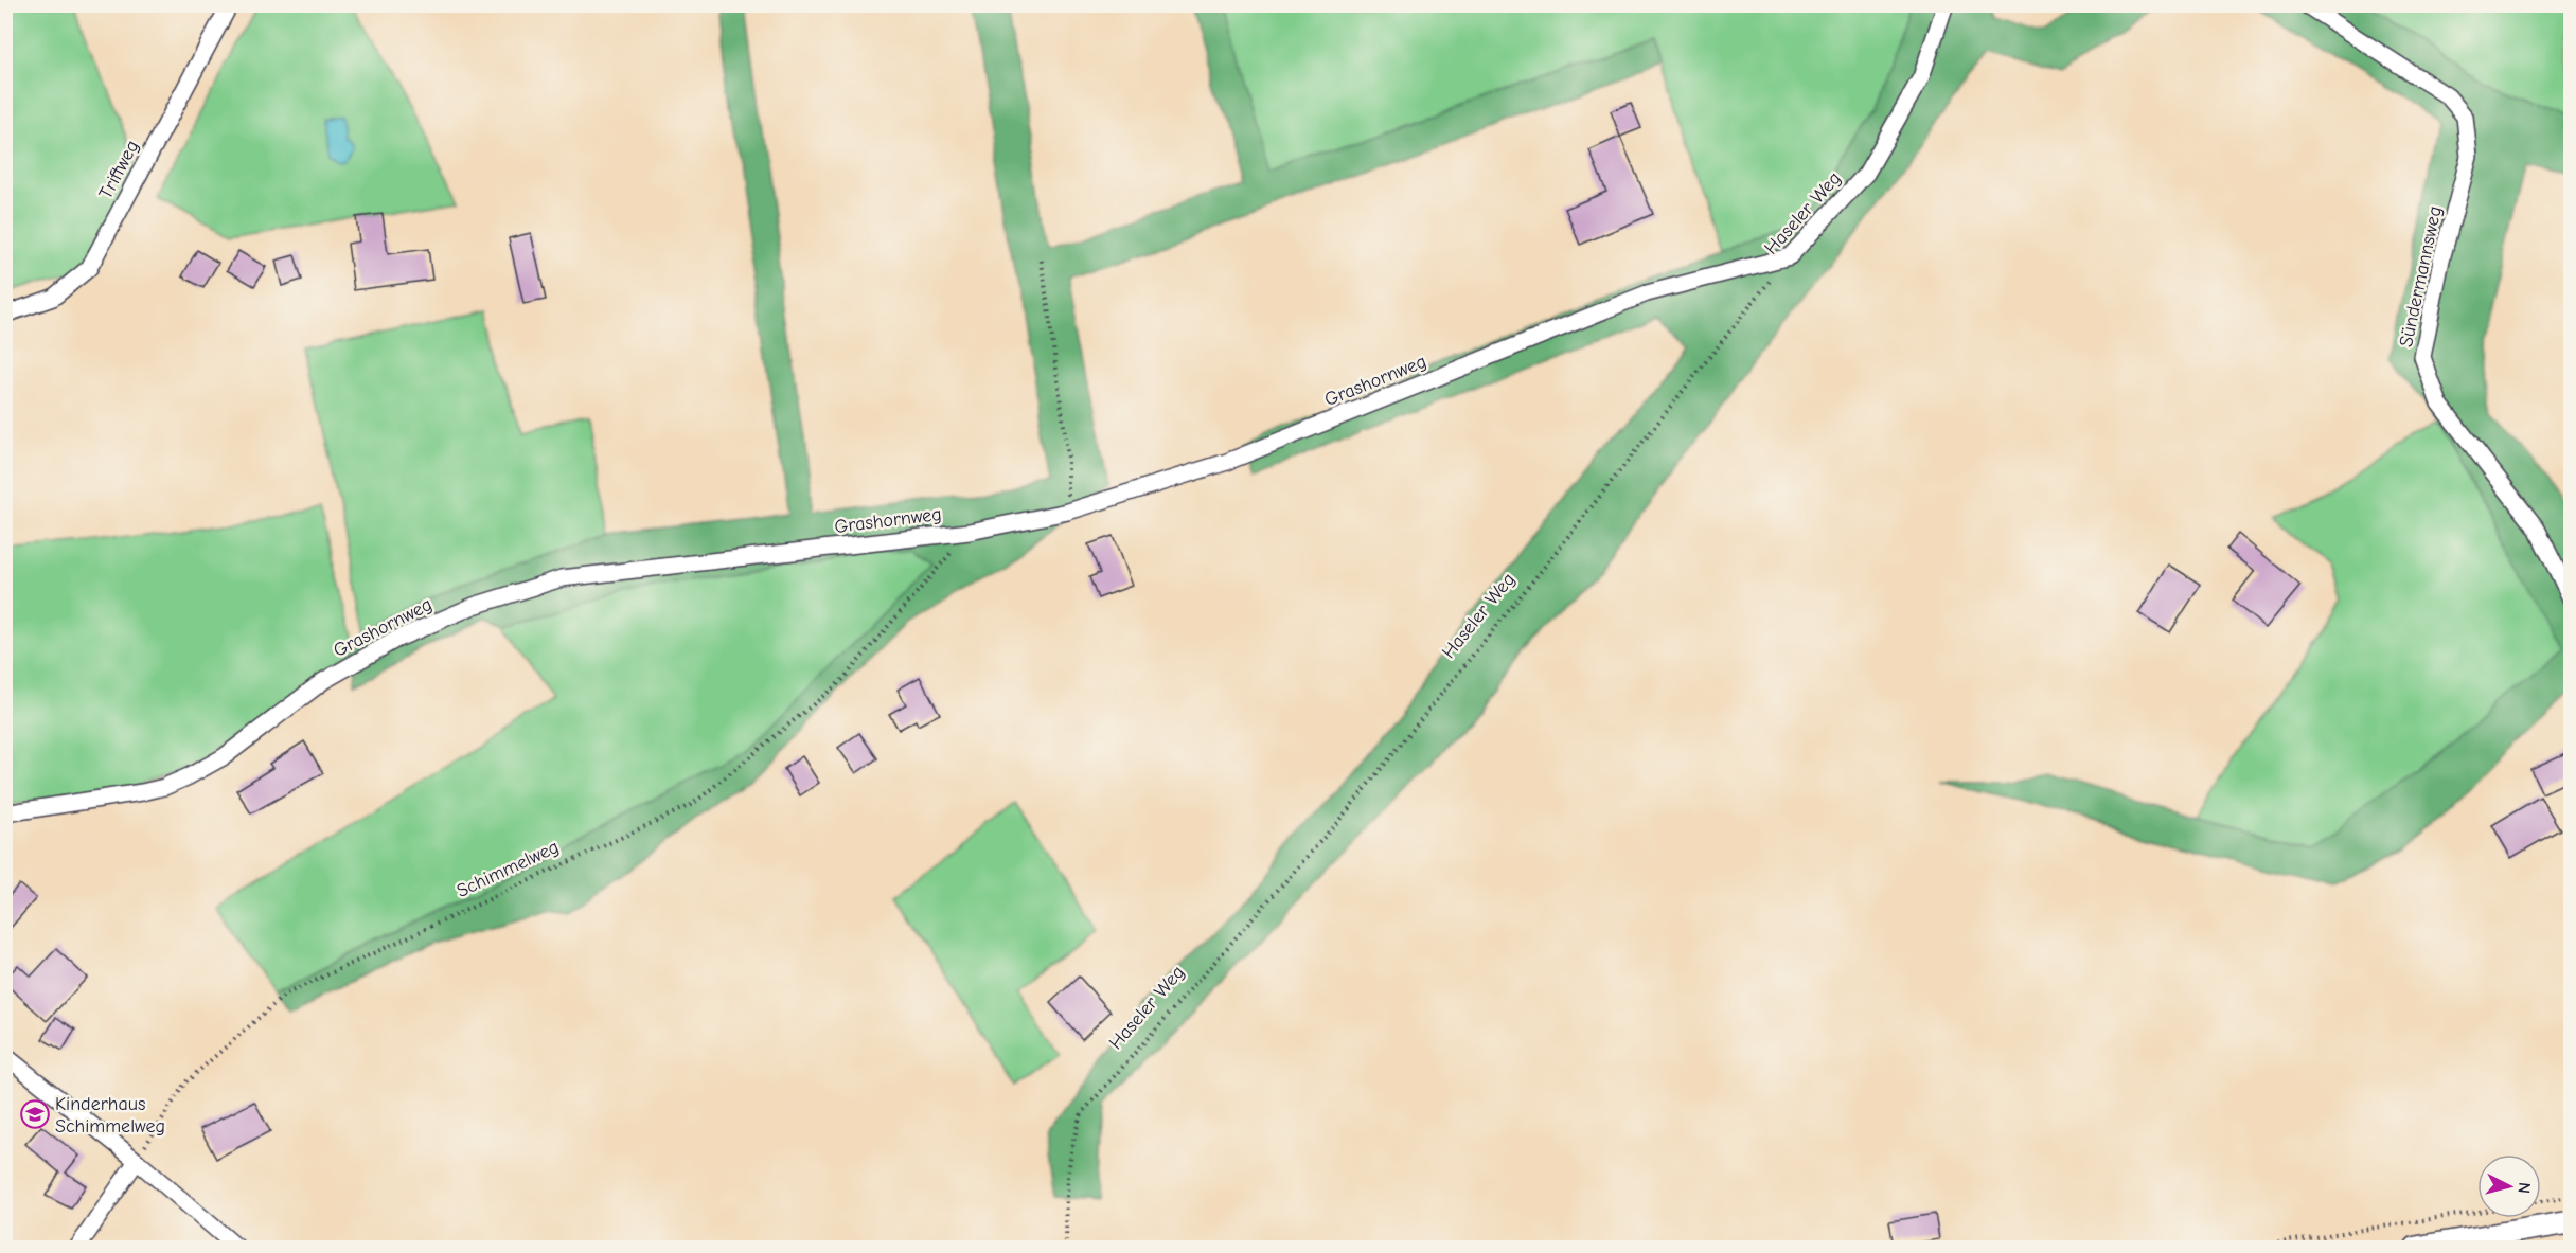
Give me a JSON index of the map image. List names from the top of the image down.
{
  "streets": {
    "street": [
      "Triftweg",
      "Haseler Weg",
      "Sündermannsweg",
      "Grashornweg"
    ],
    "path": ["Schimmelweg"]
  },
  "crossings": [
    ["Haseler Weg", "Grashornweg"],
    ["Grashornweg", "Schimmelweg"]
  ],
  "places": {
    "school or university": ["Kinderhaus Schimmelweg"]
  },
  "north": "right"
}
